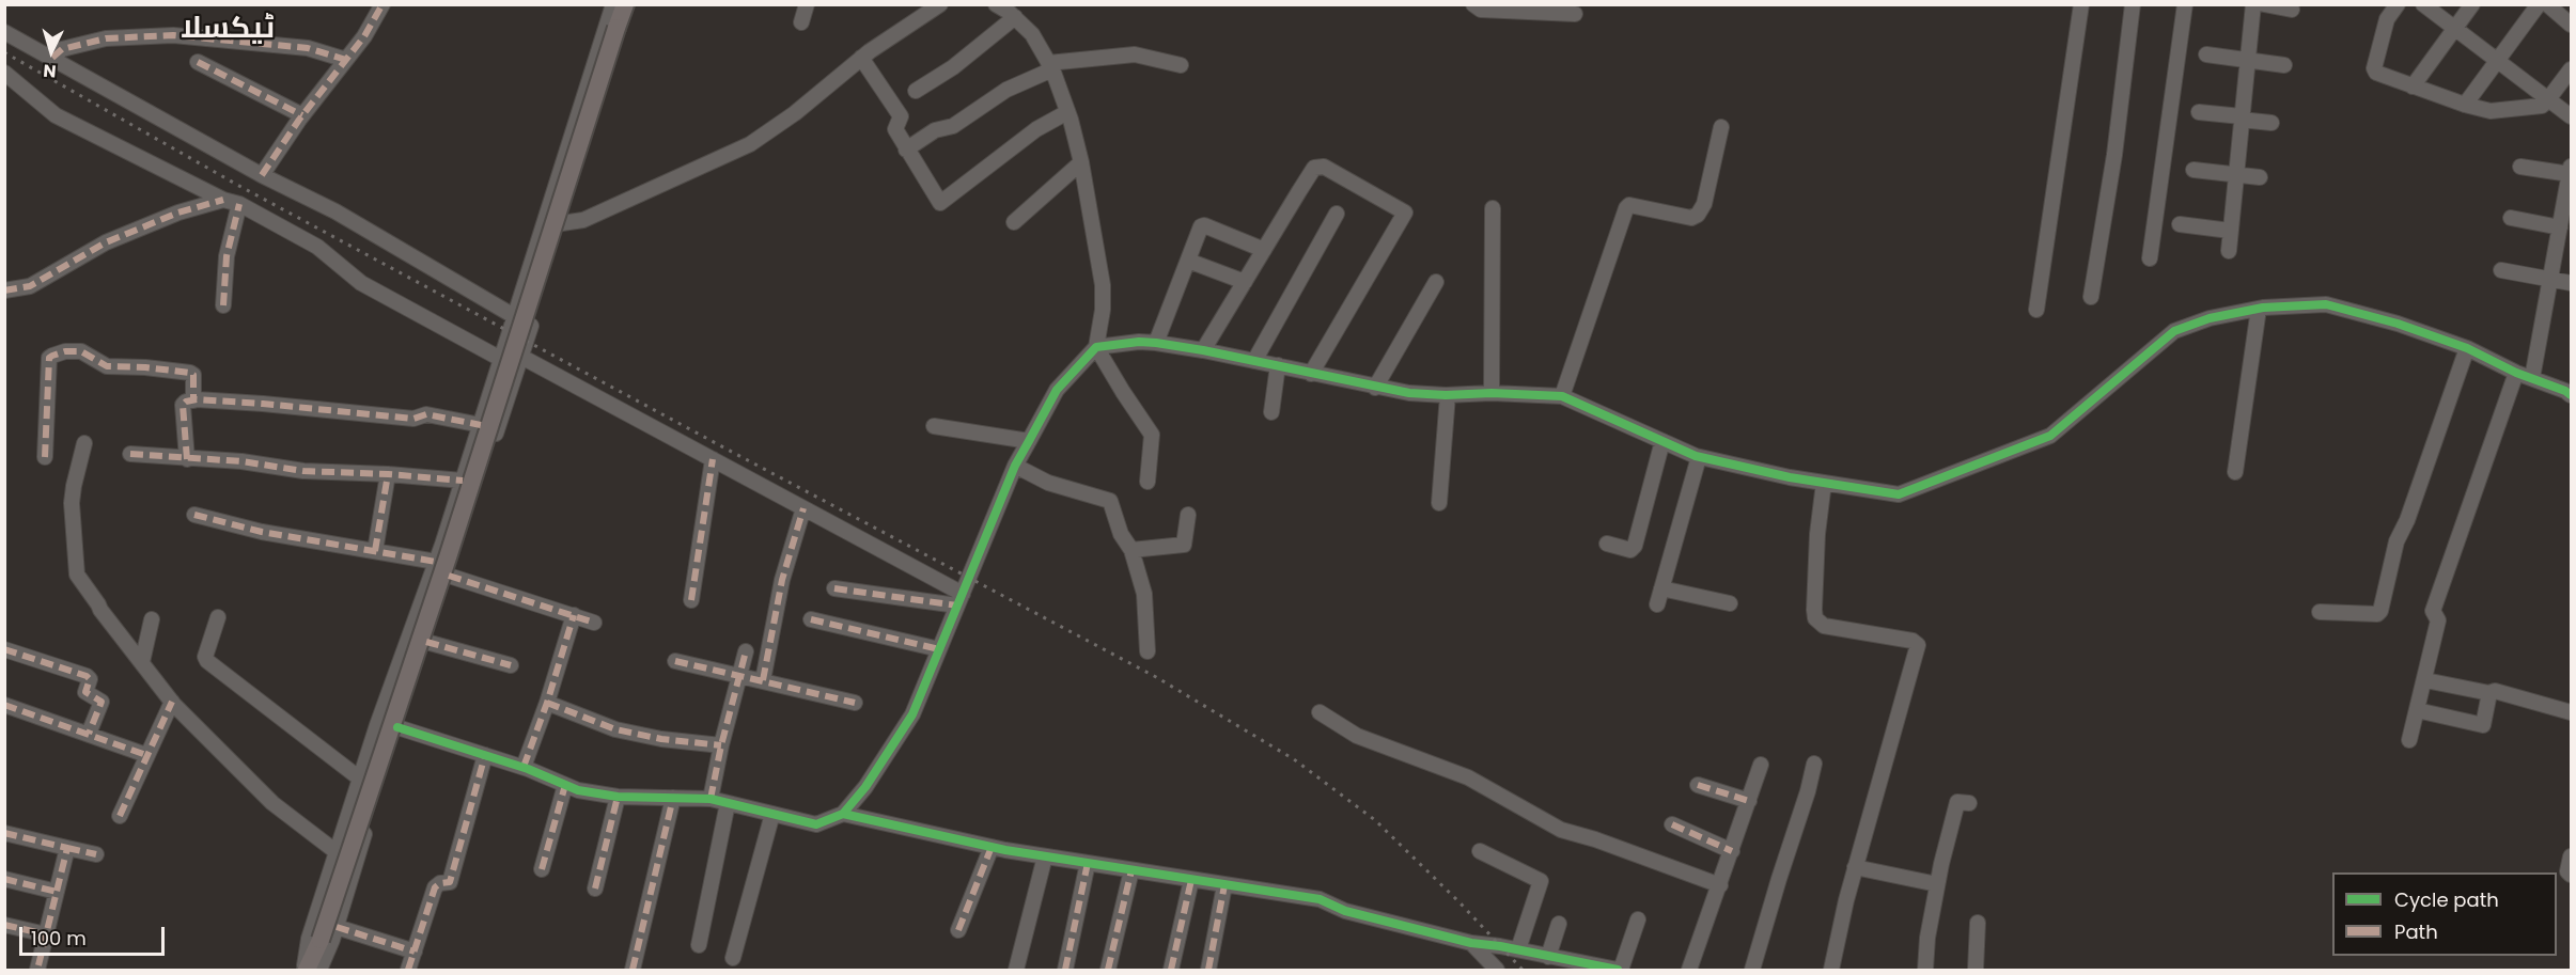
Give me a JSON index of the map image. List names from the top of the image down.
{
  "districts": ["ٹیکسلا"],
  "legend": ["Cycle path", "Path"],
  "scale_bar": "100 m",
  "north": "bottom"
}
